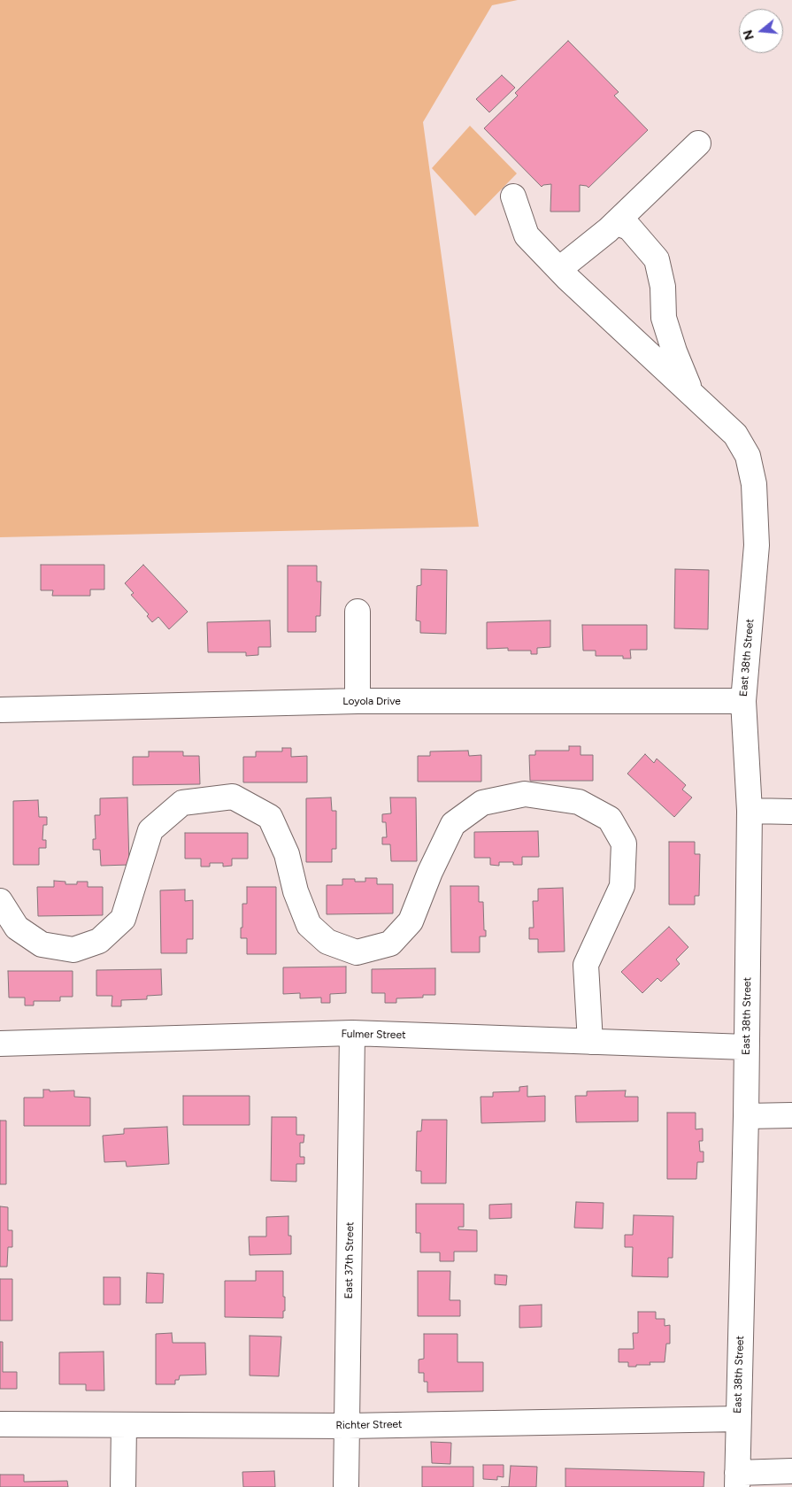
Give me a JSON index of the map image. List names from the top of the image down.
{
  "streets": {
    "street": [
      "East 38th Street",
      "Loyola Drive",
      "Fulmer Street",
      "East 37th Street",
      "Richter Street"
    ]
  },
  "crossings": [
    ["East 38th Street", "Loyola Drive"],
    ["East 38th Street", "Fulmer Street"],
    ["East 38th Street", "Richter Street"],
    ["Fulmer Street", "East 37th Street"],
    ["East 37th Street", "Richter Street"]
  ],
  "north": "left"
}
